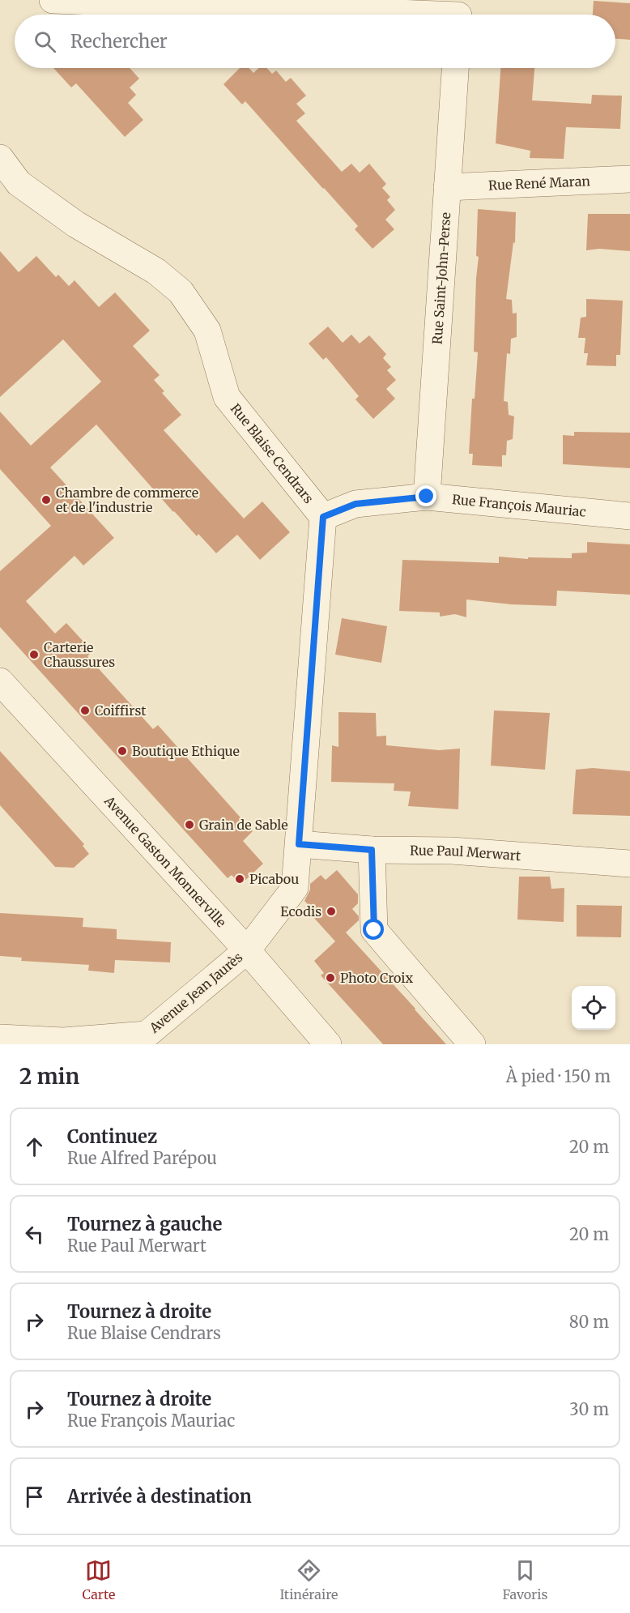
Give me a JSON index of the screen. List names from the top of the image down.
{
  "streets": {
    "street": [
      "Rue René Maran",
      "Rue Saint-John-Perse",
      "Rue Blaise Cendrars",
      "Rue François Mauriac",
      "Rue Paul Merwart",
      "Avenue Gaston Monnerville",
      "Avenue Jean Jaurès"
    ]
  },
  "crossings": [
    ["Rue René Maran", "Rue Saint-John-Perse"],
    ["Rue Saint-John-Perse", "Rue François Mauriac"],
    ["Rue Blaise Cendrars", "Rue François Mauriac"],
    ["Rue Blaise Cendrars", "Rue Paul Merwart"],
    ["Rue Blaise Cendrars", "Avenue Gaston Monnerville"],
    ["Rue Blaise Cendrars", "Avenue Jean Jaurès"],
    ["Avenue Gaston Monnerville", "Avenue Jean Jaurès"]
  ],
  "places": [
    "Chambre de commerce et de l'industrie",
    "Carterie Chaussures",
    "Coiffirst",
    "Boutique Ethique",
    "Grain de Sable",
    "Picabou",
    "Ecodis",
    "Photo Croix"
  ],
  "page": {
    "search": "Rechercher",
    "heading": ["2 min", "À pied · 150 m"],
    "list": [
      ["Continuez", "Rue Alfred Parépou", "20 m"],
      ["Tournez à gauche", "Rue Paul Merwart", "20 m"],
      ["Tournez à droite", "Rue Blaise Cendrars", "80 m"],
      ["Tournez à droite", "Rue François Mauriac", "30 m"],
      "Arrivée à destination"
    ],
    "nav": ["Carte", "Itinéraire", "Favoris"]
  }
}
